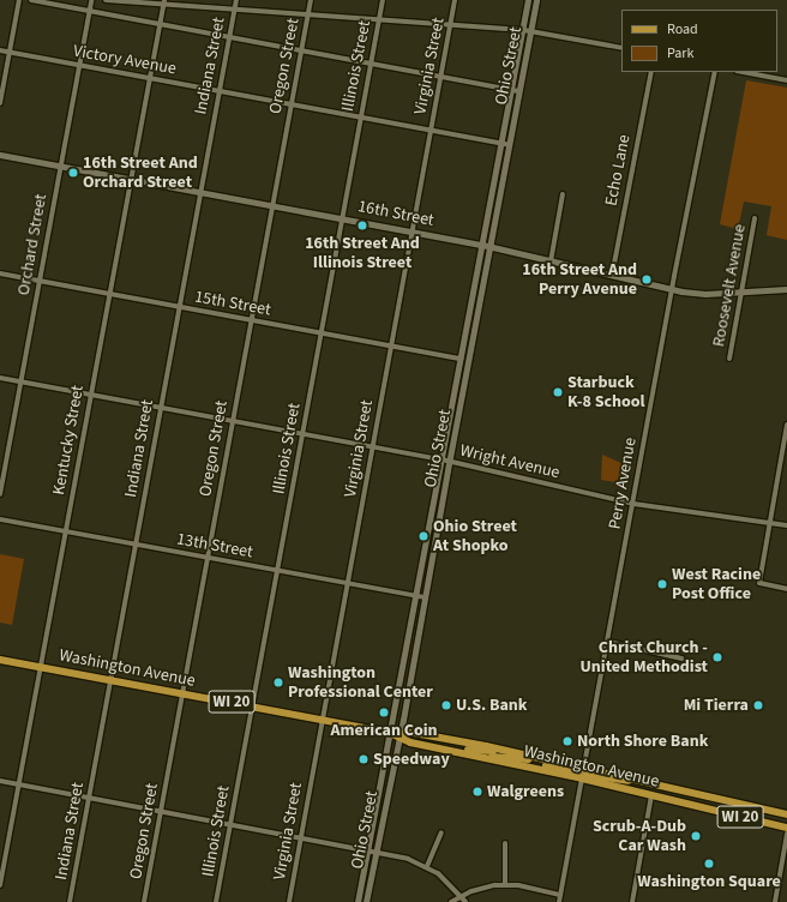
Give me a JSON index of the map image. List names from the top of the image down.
{
  "streets": {
    "main road": ["Washington Avenue", "WI 20"],
    "street": [
      "Victory Avenue",
      "Indiana Street",
      "Oregon Street",
      "Illinois Street",
      "Virginia Street",
      "Ohio Street",
      "Echo Lane",
      "16th Street",
      "Orchard Street",
      "Roosevelt Avenue",
      "15th Street",
      "Kentucky Street",
      "Wright Avenue",
      "Perry Avenue",
      "13th Street"
    ]
  },
  "crossings": [
    ["Victory Avenue", "Indiana Street"],
    ["Victory Avenue", "Oregon Street"],
    ["Victory Avenue", "Illinois Street"],
    ["Victory Avenue", "Virginia Street"],
    ["Victory Avenue", "Ohio Street"],
    ["Victory Avenue", "Orchard Street"],
    ["Victory Avenue", "Kentucky Street"],
    ["Indiana Street", "16th Street"],
    ["Indiana Street", "15th Street"],
    ["Indiana Street", "Wright Avenue"],
    ["Indiana Street", "13th Street"],
    ["Indiana Street", "Washington Avenue"],
    ["Oregon Street", "16th Street"],
    ["Oregon Street", "15th Street"],
    ["Oregon Street", "Wright Avenue"],
    ["Oregon Street", "13th Street"],
    ["Oregon Street", "Washington Avenue"],
    ["Illinois Street", "16th Street"],
    ["Illinois Street", "15th Street"],
    ["Illinois Street", "Wright Avenue"],
    ["Illinois Street", "13th Street"],
    ["Illinois Street", "Washington Avenue"],
    ["Virginia Street", "16th Street"],
    ["Virginia Street", "15th Street"],
    ["Virginia Street", "Wright Avenue"],
    ["Virginia Street", "13th Street"],
    ["Virginia Street", "Washington Avenue"],
    ["Ohio Street", "16th Street"],
    ["Ohio Street", "15th Street"],
    ["Ohio Street", "Wright Avenue"],
    ["Ohio Street", "13th Street"],
    ["Ohio Street", "Washington Avenue"],
    ["Echo Lane", "16th Street"],
    ["16th Street", "Orchard Street"],
    ["16th Street", "Roosevelt Avenue"],
    ["16th Street", "Kentucky Street"],
    ["16th Street", "Perry Avenue"],
    ["Orchard Street", "15th Street"],
    ["Orchard Street", "Wright Avenue"],
    ["15th Street", "Kentucky Street"],
    ["Kentucky Street", "Wright Avenue"],
    ["Kentucky Street", "13th Street"],
    ["Kentucky Street", "Washington Avenue"],
    ["Wright Avenue", "Perry Avenue"],
    ["Perry Avenue", "Washington Avenue"]
  ],
  "places": [
    "16th Street And Orchard Street",
    "16th Street And Illinois Street",
    "16th Street And Perry Avenue",
    "Starbuck K-8 School",
    "Ohio Street At Shopko",
    "West Racine Post Office",
    "Christ Church - United Methodist",
    "Washington Professional Center",
    "U.S. Bank",
    "Mi Tierra",
    "American Coin",
    "North Shore Bank",
    "Speedway",
    "Walgreens",
    "Scrub-A-Dub Car Wash",
    "Washington Square"
  ],
  "legend": ["Road", "Park"]
}
